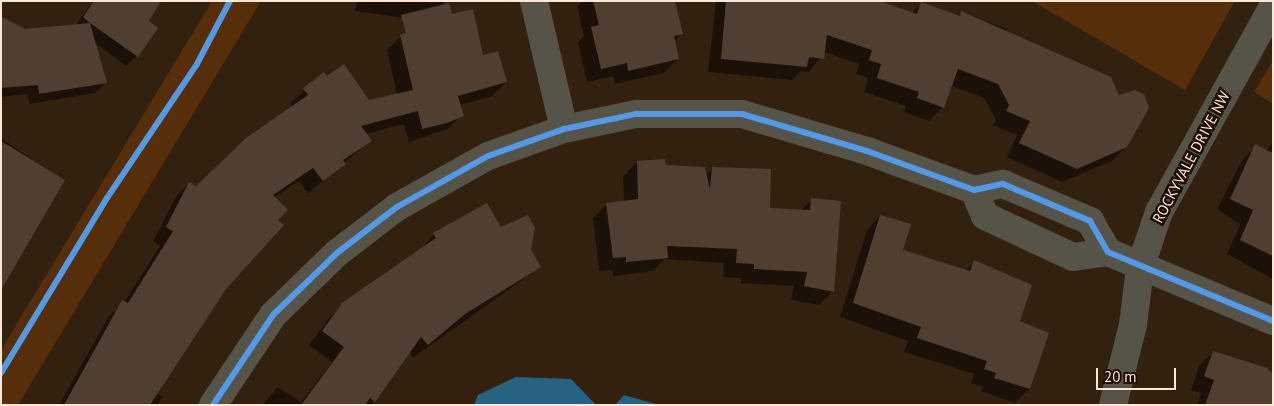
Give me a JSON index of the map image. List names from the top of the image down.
{
  "streets": {
    "street": ["ROCKYVALE DRIVE NW"]
  },
  "scale_bar": "20 m"
}
